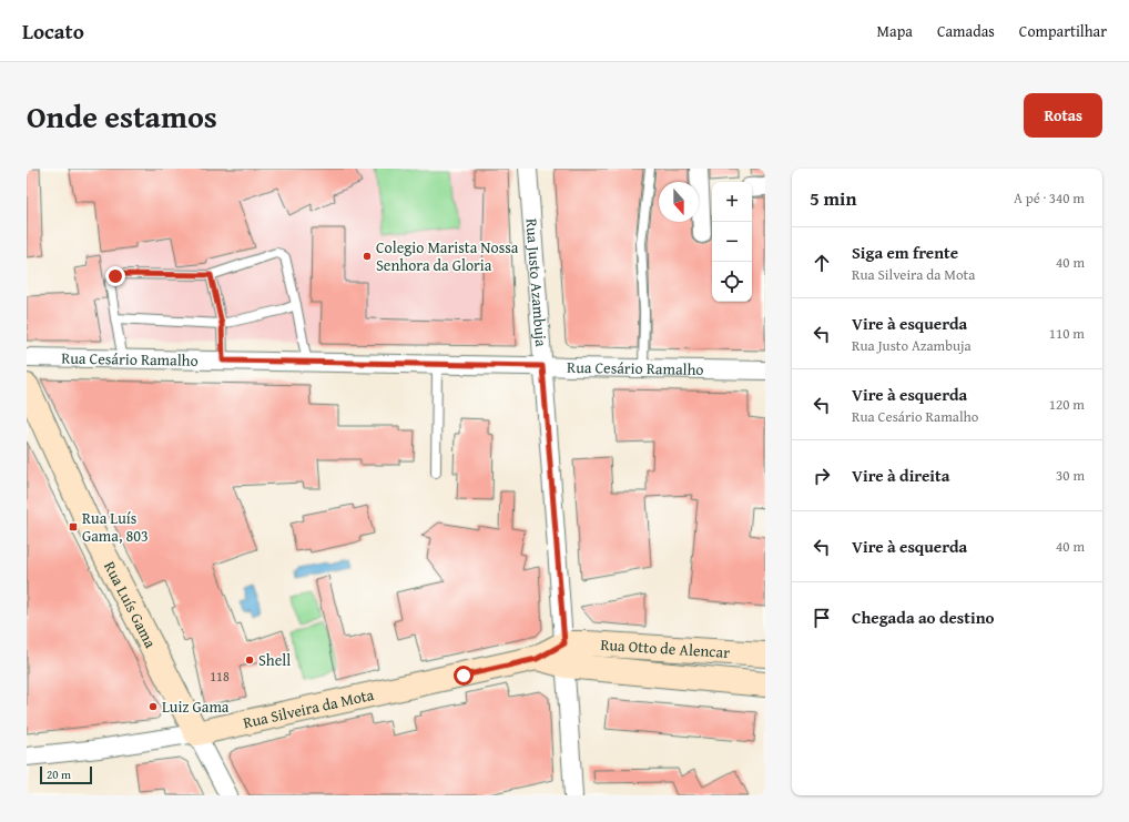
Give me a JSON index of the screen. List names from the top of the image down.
{
  "streets": {
    "main road": ["Rua Luís Gama", "Rua Otto de Alencar", "Rua Silveira da Mota"],
    "street": ["Rua Justo Azambuja", "Rua Cesário Ramalho"]
  },
  "crossings": [
    ["Rua Justo Azambuja", "Rua Cesário Ramalho"],
    ["Rua Justo Azambuja", "Rua Otto de Alencar"],
    ["Rua Justo Azambuja", "Rua Silveira da Mota"],
    ["Rua Luís Gama", "Rua Silveira da Mota"],
    ["Rua Otto de Alencar", "Rua Silveira da Mota"]
  ],
  "places": {
    "other": ["Colegio Marista Nossa Senhora da Gloria", "Shell", "Luiz Gama"],
    "transit": ["Rua Luís Gama, 803"]
  },
  "house_numbers": ["118"],
  "scale_bar": "20 m",
  "north": "bottom",
  "page": {
    "header": "Locato",
    "nav": ["Mapa", "Camadas", "Compartilhar"],
    "title": "Onde estamos",
    "buttons": "Rotas",
    "heading": ["5 min", "A pé · 340 m"],
    "map_buttons": ["+", "−"],
    "list": [
      ["Siga em frente", "Rua Silveira da Mota", "40 m"],
      ["Vire à esquerda", "Rua Justo Azambuja", "110 m"],
      ["Vire à esquerda", "Rua Cesário Ramalho", "120 m"],
      ["Vire à direita", "30 m"],
      ["Vire à esquerda", "40 m"],
      "Chegada ao destino"
    ],
    "scale": "20 m"
  }
}
